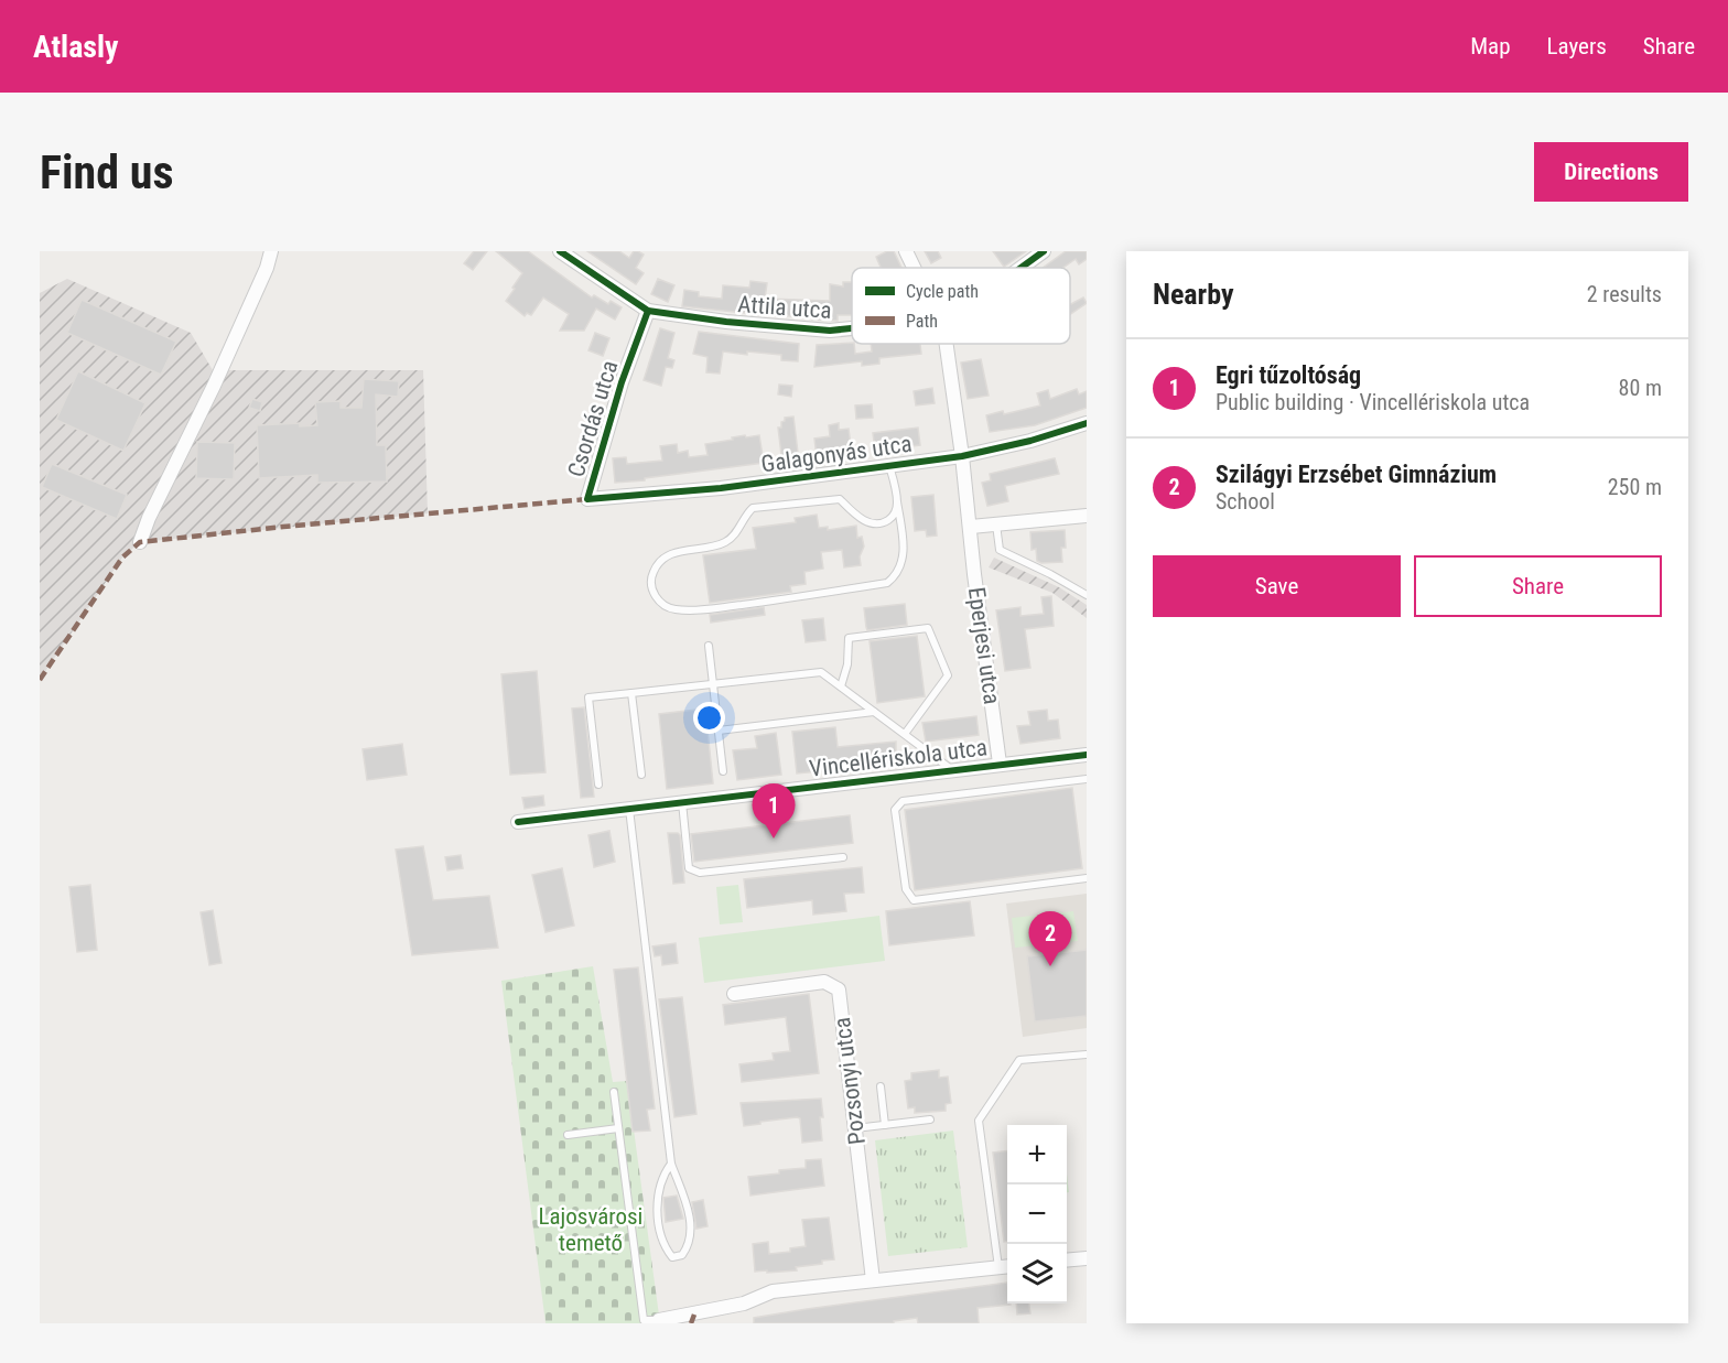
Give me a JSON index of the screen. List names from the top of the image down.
{
  "streets": {
    "street": [
      "Attila utca",
      "Csordás utca",
      "Galagonyás utca",
      "Eperjesi utca",
      "Vincellériskola utca",
      "Pozsonyi utca"
    ]
  },
  "crossings": [
    ["Attila utca", "Csordás utca"],
    ["Csordás utca", "Galagonyás utca"],
    ["Galagonyás utca", "Eperjesi utca"],
    ["Eperjesi utca", "Vincellériskola utca"]
  ],
  "parks": ["Lajosvárosi temető"],
  "legend": ["Cycle path", "Path"],
  "page": {
    "header": "Atlasly",
    "nav": ["Map", "Layers", "Share"],
    "buttons": [
      "Directions",
      ["Save", "Share"]
    ],
    "title": "Find us",
    "heading": ["Nearby", "2 results"],
    "list": [
      {
        "mark": "1",
        "name": "Egri tűzoltóság",
        "note": "Public building · Vincellériskola utca",
        "value": "80 m"
      },
      {
        "mark": "2",
        "name": "Szilágyi Erzsébet Gimnázium",
        "note": "School",
        "value": "250 m"
      }
    ],
    "pins": ["1", "2"],
    "map_buttons": ["+", "−"]
  }
}
